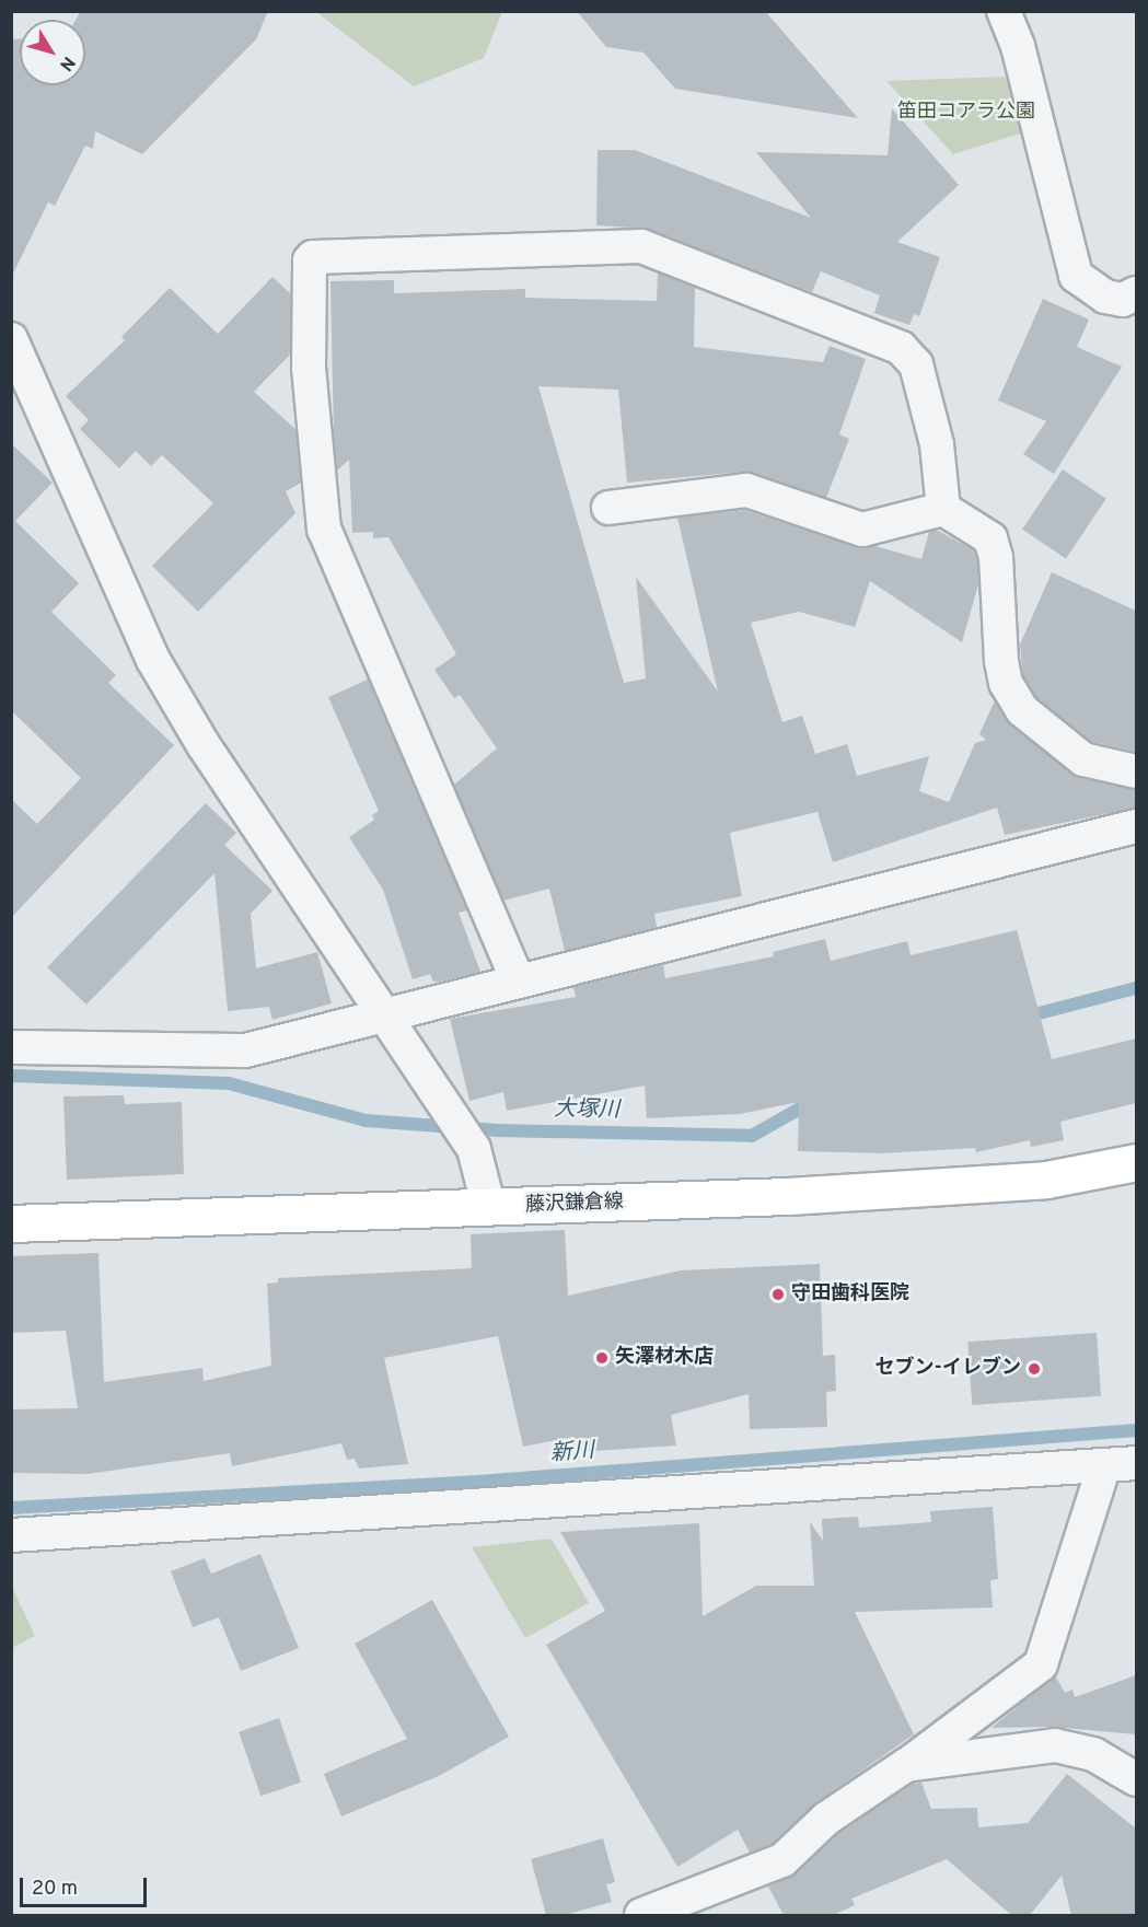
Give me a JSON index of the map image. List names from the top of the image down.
{
  "streets": {
    "main road": ["藤沢鎌倉線"]
  },
  "water": ["大塚川", "新川"],
  "parks": ["笛田コアラ公園"],
  "places": ["守田歯科医院", "矢澤材木店", "セブン-イレブン"],
  "scale_bar": "20 m",
  "north": "bottom right"
}
